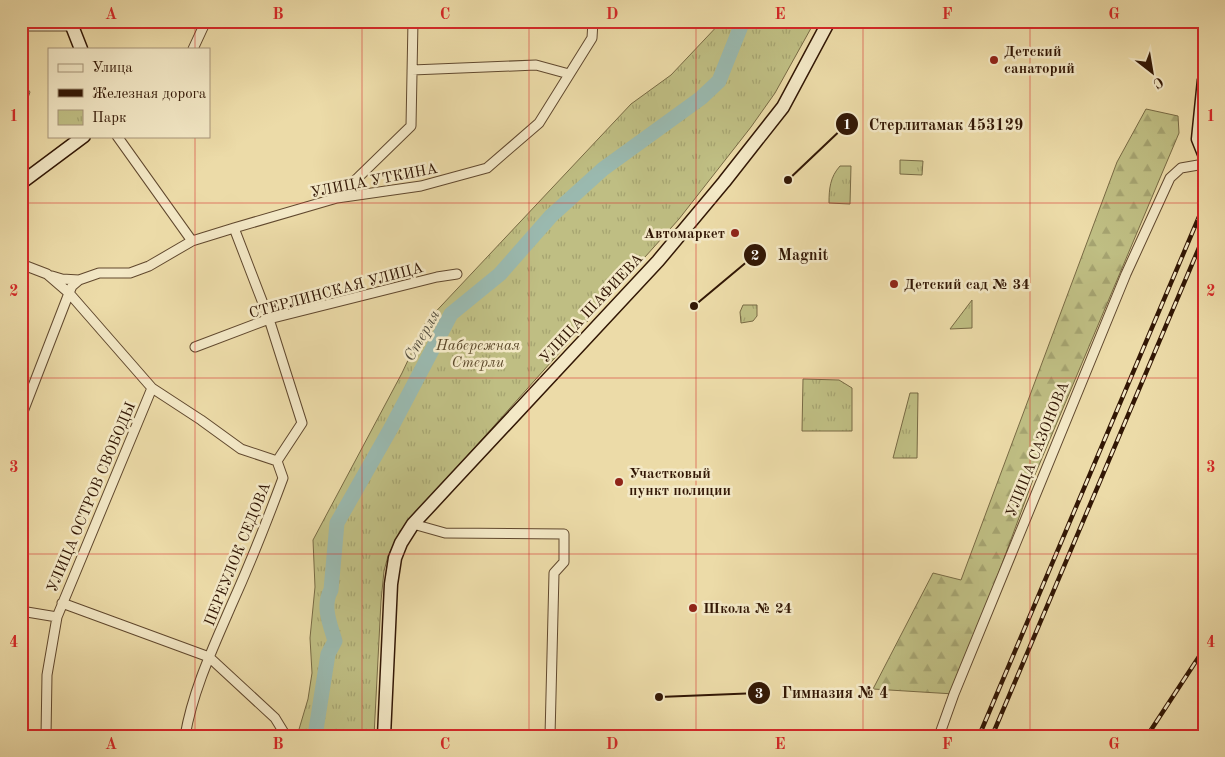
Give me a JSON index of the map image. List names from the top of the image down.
{
  "streets": {
    "street": [
      "УЛИЦА УТКИНА",
      "СТЕРЛИНСКАЯ УЛИЦА",
      "УЛИЦА ШАФИЕВА",
      "УЛИЦА САЗОНОВА",
      "УЛИЦА ОСТРОВ СВОБОДЫ",
      "ПЕРЕУЛОК СЕДОВА"
    ]
  },
  "water": ["Стерля"],
  "parks": ["Набережная Стерли"],
  "places": [
    "Детский санаторий",
    "Стерлитамак 453129",
    "Автомаркет",
    "Детский сад № 34",
    "Magnit",
    "Участковый пункт полиции",
    "Школа № 24",
    "Гимназия № 4"
  ],
  "legend": ["Улица", "Железная дорога", "Парк"],
  "north": "bottom right",
  "grid": {
    "columns": [
      "A",
      "B",
      "C",
      "D",
      "E",
      "F",
      "G"
    ],
    "rows": [
      "1",
      "2",
      "3",
      "4"
    ]
  }
}
